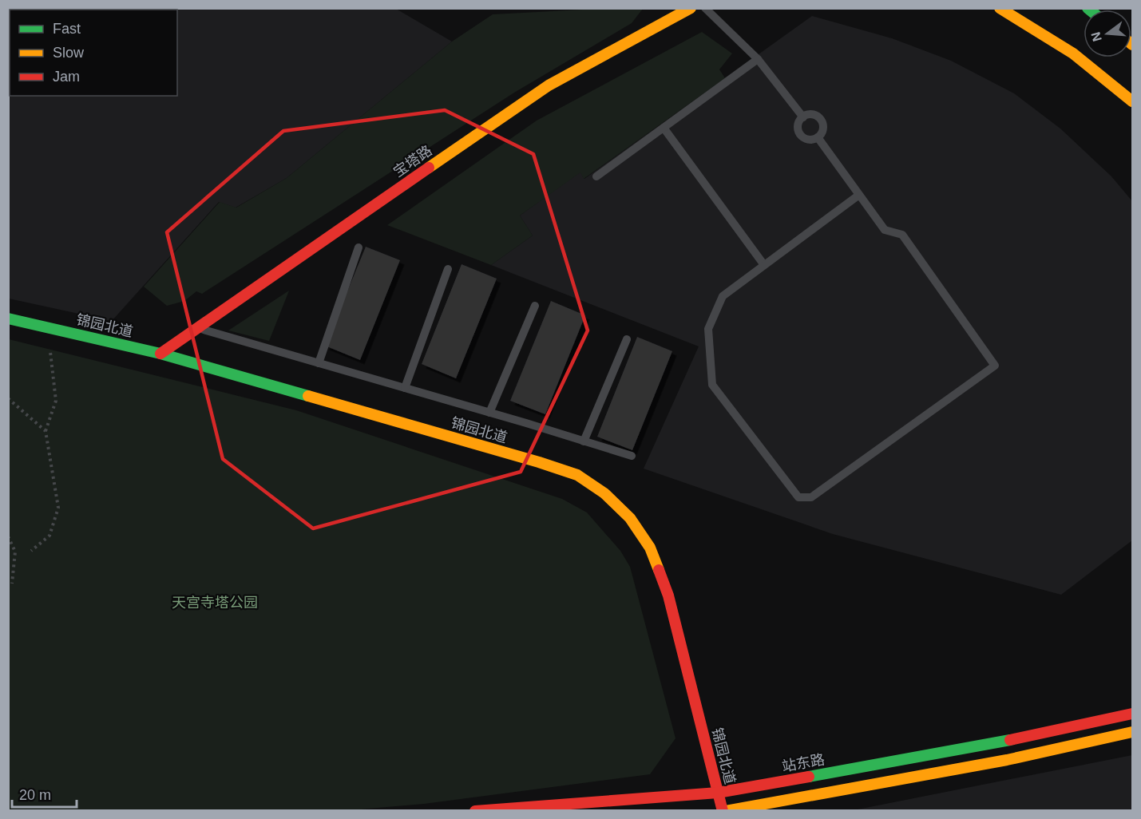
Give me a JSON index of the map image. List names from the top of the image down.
{
  "streets": {
    "street": ["宝塔路", "锦园北道", "站东路"]
  },
  "crossings": [
    ["宝塔路", "锦园北道"],
    ["锦园北道", "站东路"]
  ],
  "parks": ["天宫寺塔公园"],
  "legend": ["Fast", "Slow", "Jam"],
  "scale_bar": "20 m",
  "north": "left"
}
